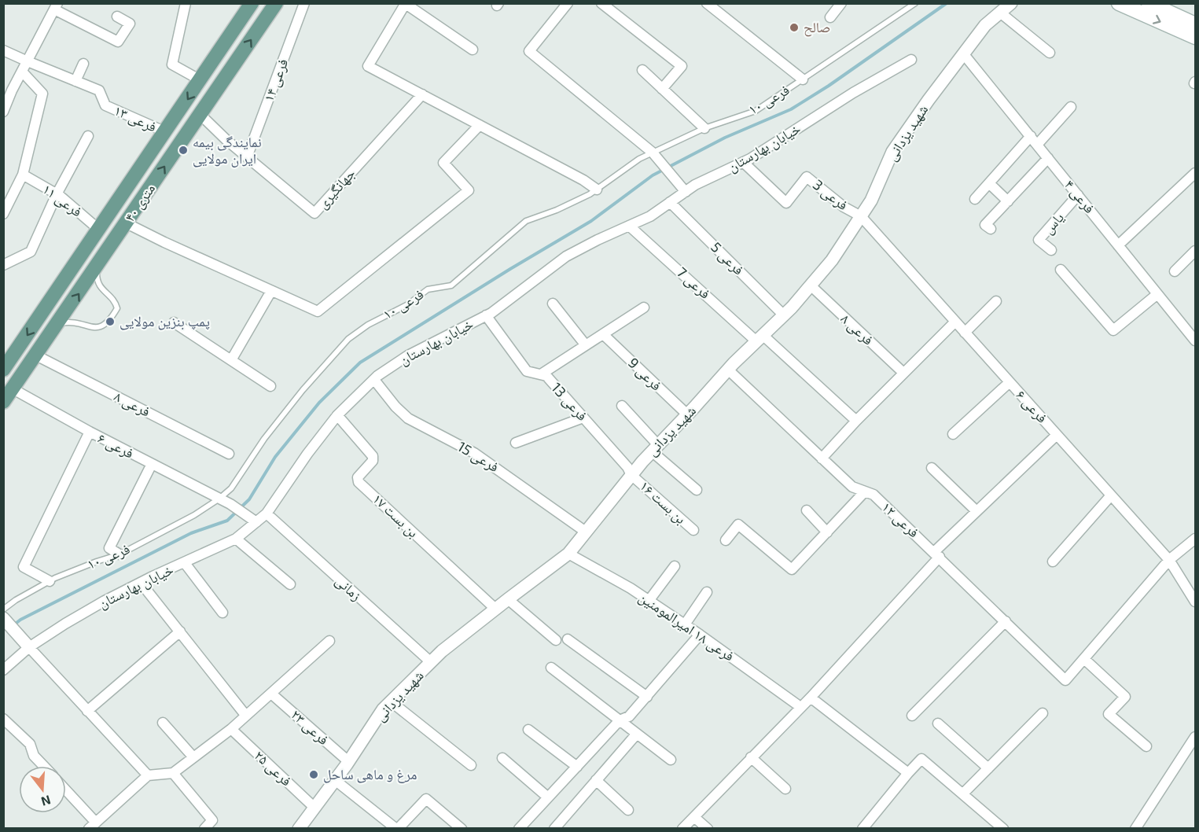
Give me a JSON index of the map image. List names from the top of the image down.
{
  "streets": {
    "main road": ["۴۰ متری"],
    "street": [
      "فرعی ۱۴",
      "فرعی ۱۳",
      "شهید یزدانی",
      "خیابان بهارستان",
      "جهانگیری",
      "فرعی 3",
      "فرعی ۴",
      "فرعی ۱۱",
      "یاس",
      "فرعی 5",
      "فرعی 7",
      "فرعی ۸",
      "فرعی 9",
      "فرعی 13",
      "فرعی ۶",
      "فرعی 15",
      "بن بست ۱۶",
      "بن بست ۱۷",
      "فرعی ۱۲",
      "زمانی",
      "فرعی ۱۸ امیرالمومنین",
      "فرعی ۲۳",
      "فرعی ۲۵"
    ],
    "lane": ["فرعی ۱۰"]
  },
  "crossings": [
    ["فرعی ۱۴", "جهانگیری"],
    ["فرعی ۱۰", "فرعی ۶"],
    ["فرعی ۱۳", "۴۰ متری"],
    ["شهید یزدانی", "فرعی 3"],
    ["شهید یزدانی", "فرعی ۴"],
    ["شهید یزدانی", "فرعی 5"],
    ["شهید یزدانی", "فرعی 7"],
    ["شهید یزدانی", "فرعی ۸"],
    ["شهید یزدانی", "فرعی 9"],
    ["شهید یزدانی", "فرعی 13"],
    ["شهید یزدانی", "فرعی ۶"],
    ["شهید یزدانی", "فرعی 15"],
    ["شهید یزدانی", "بن بست ۱۶"],
    ["شهید یزدانی", "بن بست ۱۷"],
    ["شهید یزدانی", "فرعی ۱۲"],
    ["شهید یزدانی", "زمانی"],
    ["شهید یزدانی", "فرعی ۱۸ امیرالمومنین"],
    ["شهید یزدانی", "فرعی ۲۳"],
    ["شهید یزدانی", "فرعی ۲۵"],
    ["خیابان بهارستان", "فرعی 3"],
    ["خیابان بهارستان", "فرعی 5"],
    ["خیابان بهارستان", "فرعی 7"],
    ["خیابان بهارستان", "فرعی 13"],
    ["خیابان بهارستان", "فرعی ۶"],
    ["خیابان بهارستان", "فرعی 15"],
    ["خیابان بهارستان", "بن بست ۱۷"],
    ["خیابان بهارستان", "زمانی"],
    ["جهانگیری", "۴۰ متری"],
    ["فرعی 3", "فرعی ۶"],
    ["فرعی ۴", "یاس"],
    ["فرعی ۱۱", "۴۰ متری"],
    ["۴۰ متری", "فرعی ۸"],
    ["۴۰ متری", "فرعی ۶"],
    ["فرعی 13", "بن بست ۱۶"]
  ],
  "places": [
    "صالح",
    "نمایندگی بیمه ایران مولایی",
    "پمپ بنزین مولایی",
    "مرغ و ماهی ساحل"
  ],
  "north": "bottom"
}
